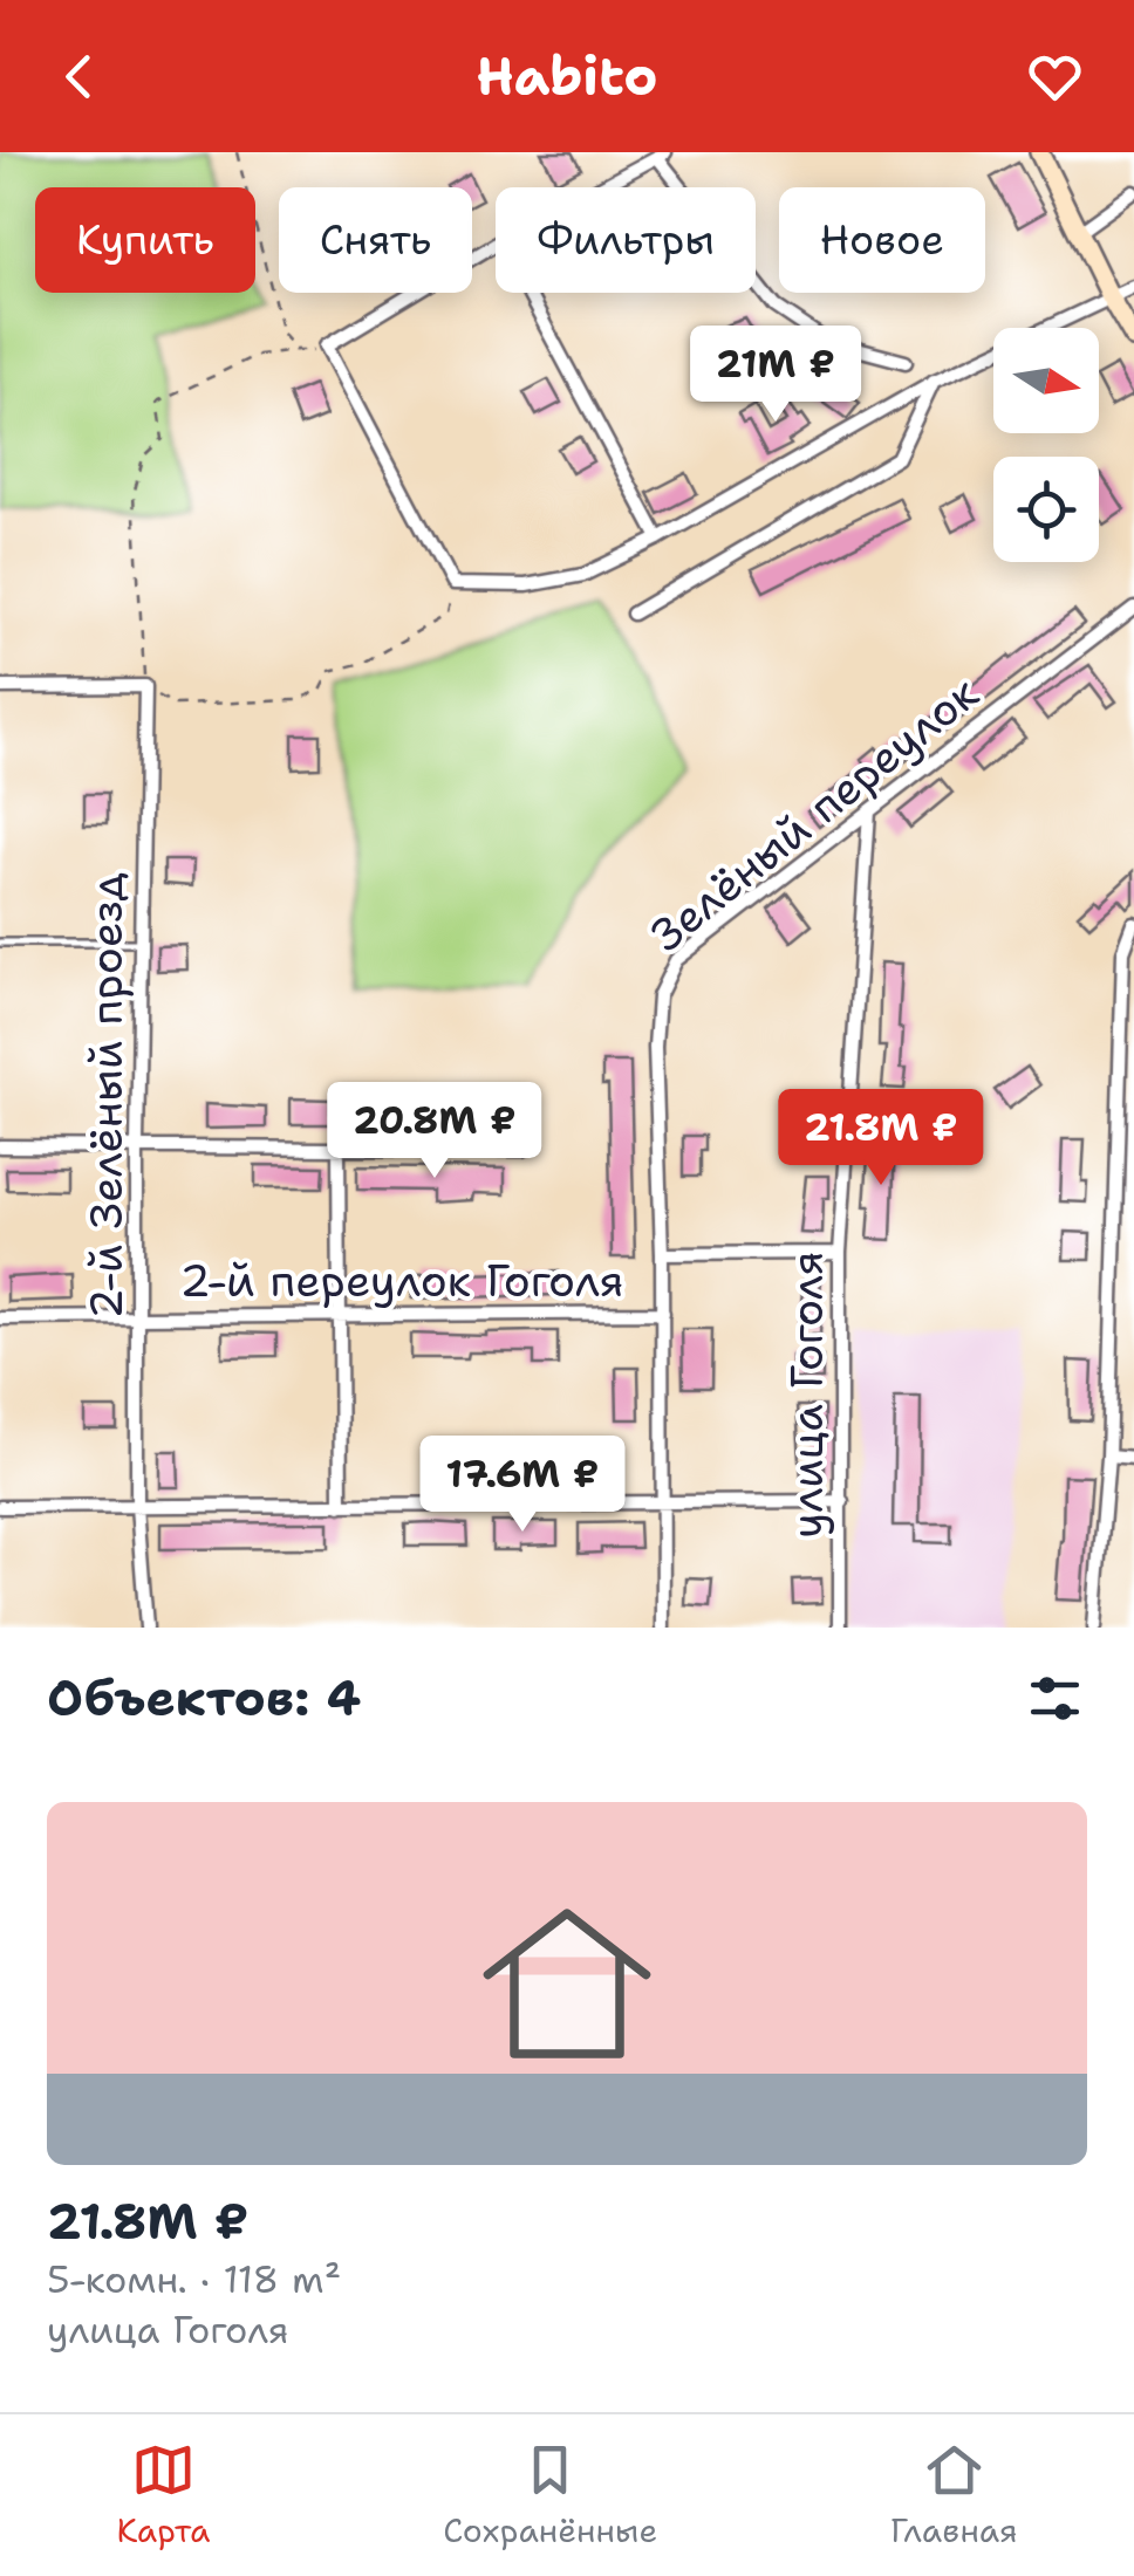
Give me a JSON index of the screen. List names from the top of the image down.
{
  "streets": {
    "street": [
      "Зелёный переулок",
      "2-й Зелёный проезд",
      "2-й переулок Гоголя",
      "улица Гоголя"
    ]
  },
  "crossings": [
    ["Зелёный переулок", "2-й переулок Гоголя"],
    ["Зелёный переулок", "улица Гоголя"],
    ["2-й Зелёный проезд", "2-й переулок Гоголя"],
    ["2-й переулок Гоголя", "улица Гоголя"]
  ],
  "north": "right",
  "page": {
    "header": "Habito",
    "chip": [
      "Купить",
      "Снять",
      "Фильтры",
      "Новое"
    ],
    "price": [
      "21M ₽",
      "20.8M ₽",
      "21.8M ₽",
      "17.6M ₽"
    ],
    "heading": "Объектов: 4",
    "list": [
      {
        "name": "21.8M ₽",
        "note": "5-комн. · 118 m² · улица Гоголя"
      }
    ],
    "tabs": ["Карта", "Сохранённые", "Главная"]
  }
}
